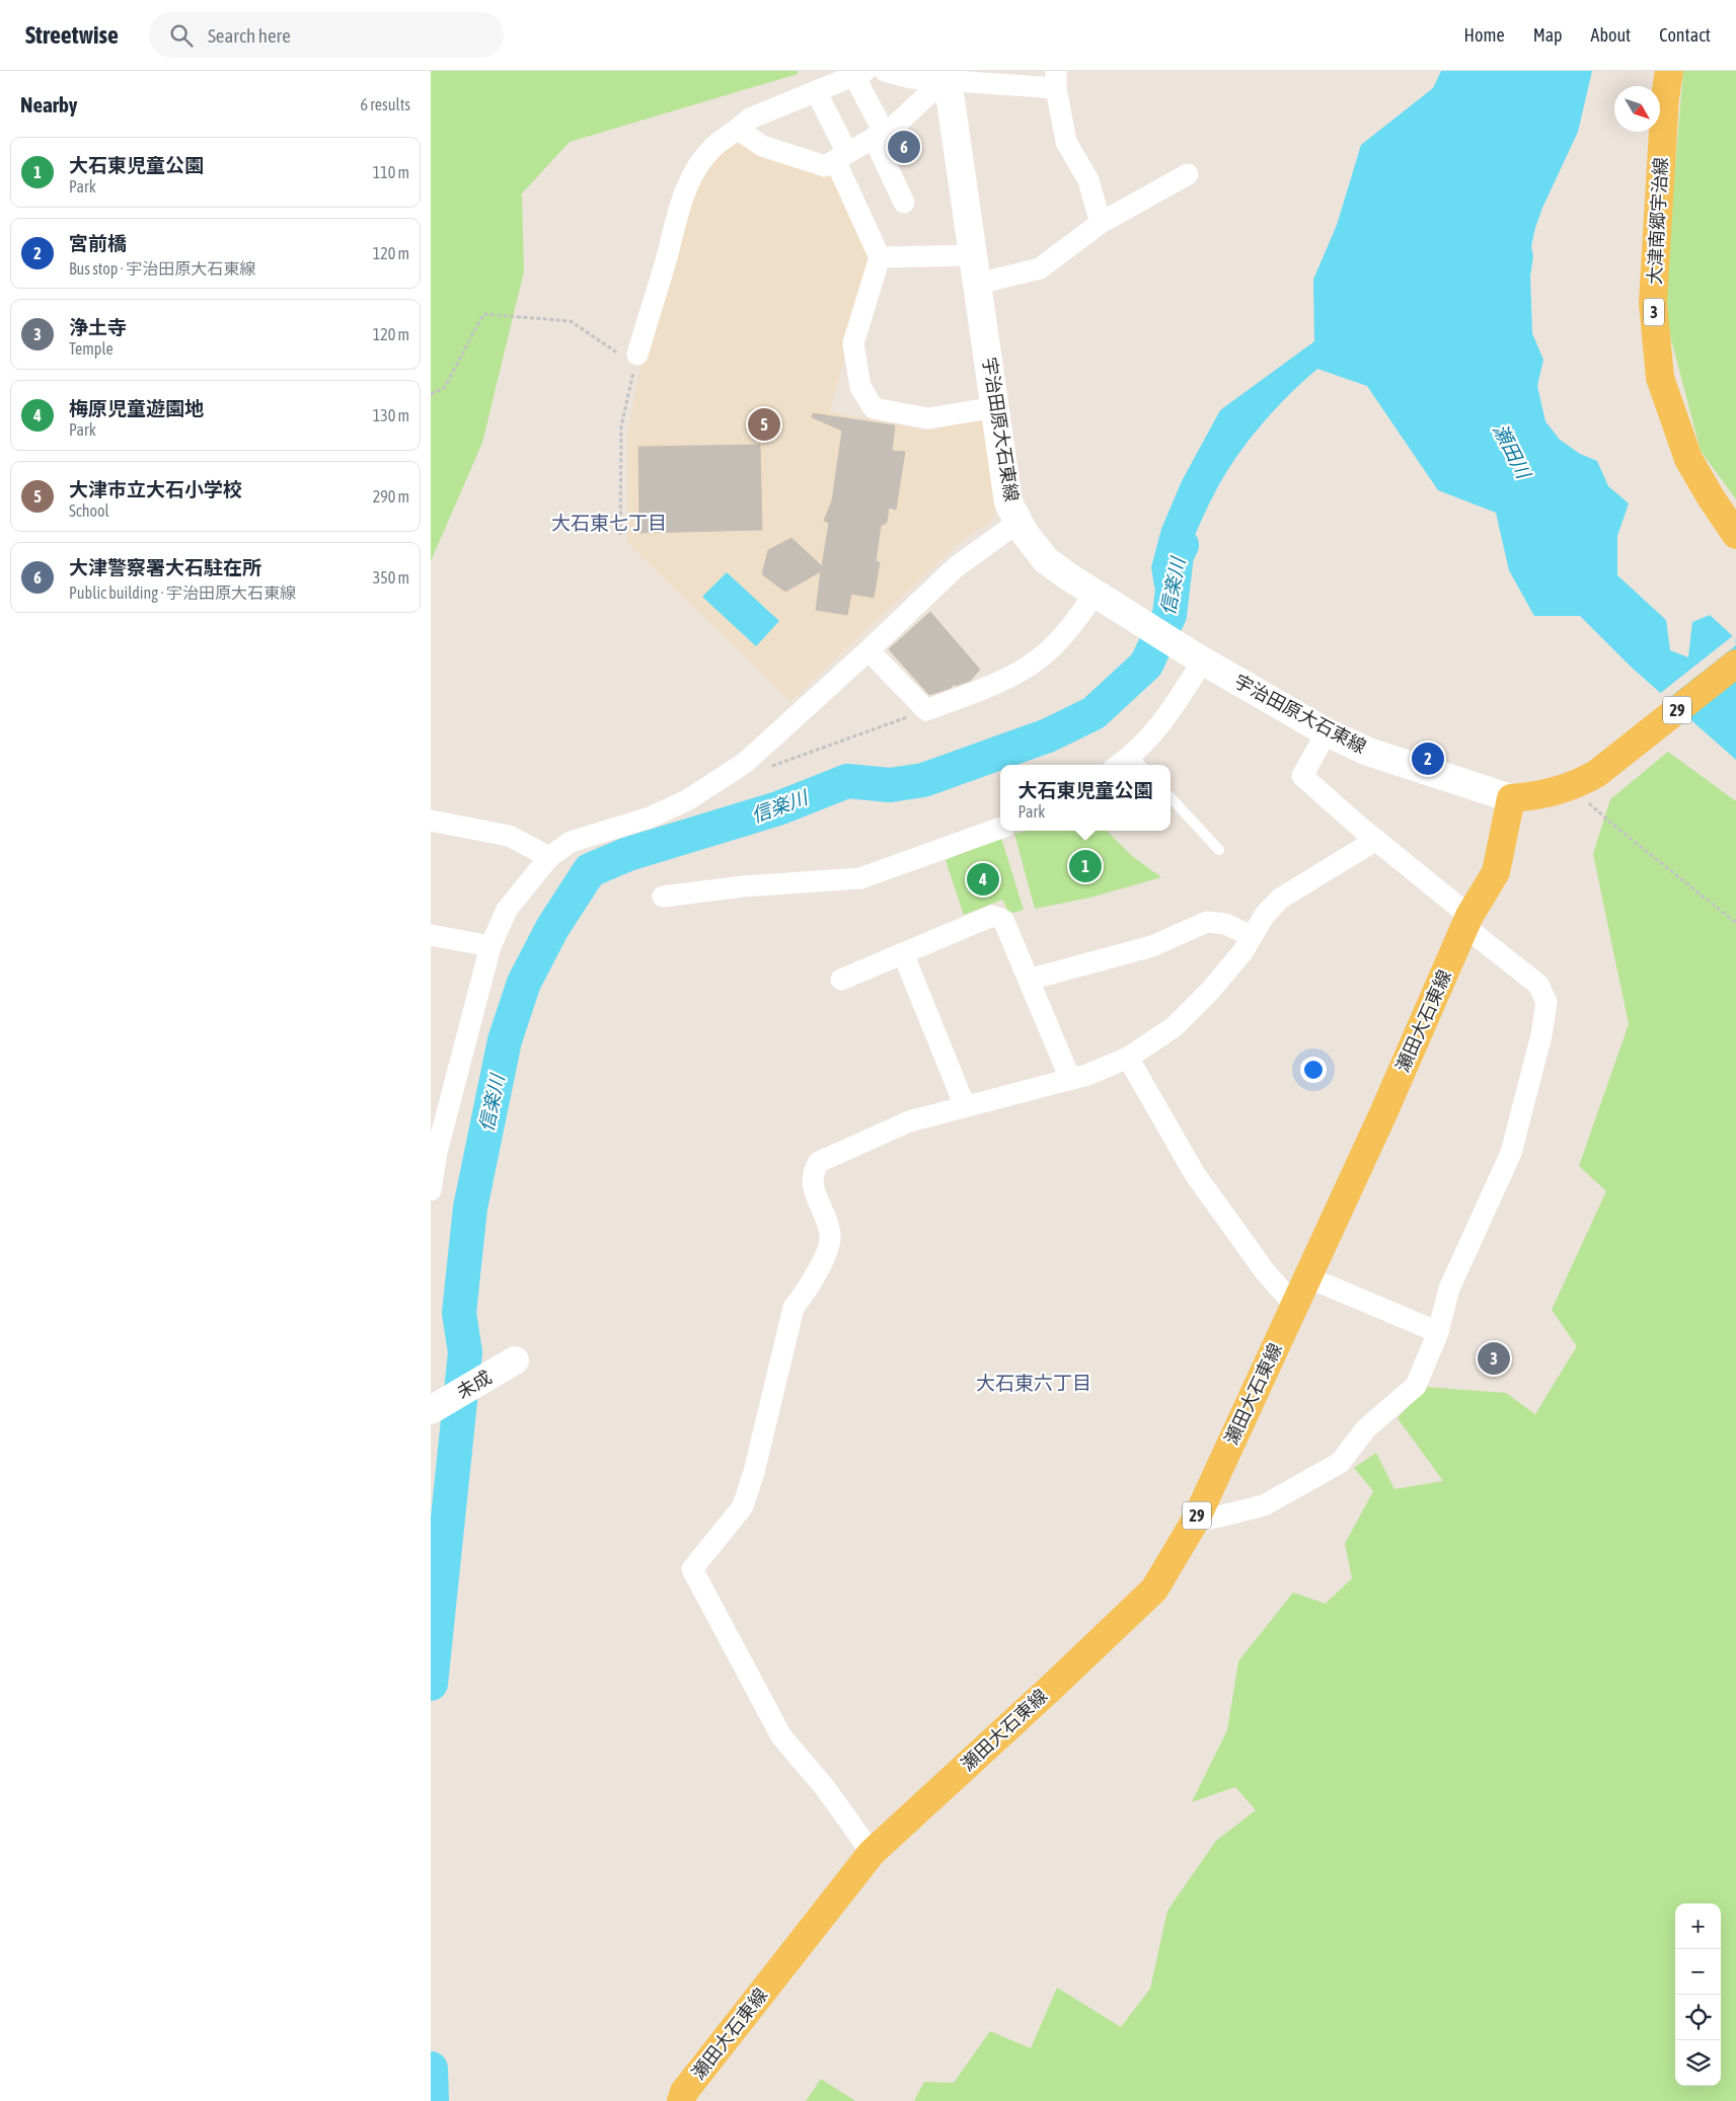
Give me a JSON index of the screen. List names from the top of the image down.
{
  "streets": {
    "main road": [
      "大津南郷宇治線",
      "3",
      "宇治田原大石東線",
      "29",
      "瀬田大石東線",
      "未成"
    ]
  },
  "crossings": [
    ["宇治田原大石東線", "29"],
    ["宇治田原大石東線", "瀬田大石東線"],
    ["29", "瀬田大石東線"]
  ],
  "districts": ["大石東七丁目", "大石東六丁目"],
  "water": ["瀬田川", "信楽川"],
  "north": "bottom right",
  "page": {
    "header": "Streetwise",
    "search": "Search here",
    "nav": [
      "Home",
      "Map",
      "About",
      "Contact"
    ],
    "heading": ["Nearby", "6 results"],
    "pins": [
      "6",
      "5",
      "2",
      "1",
      "4",
      "3"
    ],
    "list": [
      {
        "mark": "1",
        "name": "大石東児童公園",
        "note": "Park",
        "value": "110 m"
      },
      {
        "mark": "2",
        "name": "宮前橋",
        "note": "Bus stop · 宇治田原大石東線",
        "value": "120 m"
      },
      {
        "mark": "3",
        "name": "浄土寺",
        "note": "Temple",
        "value": "120 m"
      },
      {
        "mark": "4",
        "name": "梅原児童遊園地",
        "note": "Park",
        "value": "130 m"
      },
      {
        "mark": "5",
        "name": "大津市立大石小学校",
        "note": "School",
        "value": "290 m"
      },
      {
        "mark": "6",
        "name": "大津警察署大石駐在所",
        "note": "Public building · 宇治田原大石東線",
        "value": "350 m"
      }
    ],
    "popup": ["大石東児童公園", "Park"],
    "map_buttons": ["+", "−"]
  }
}
